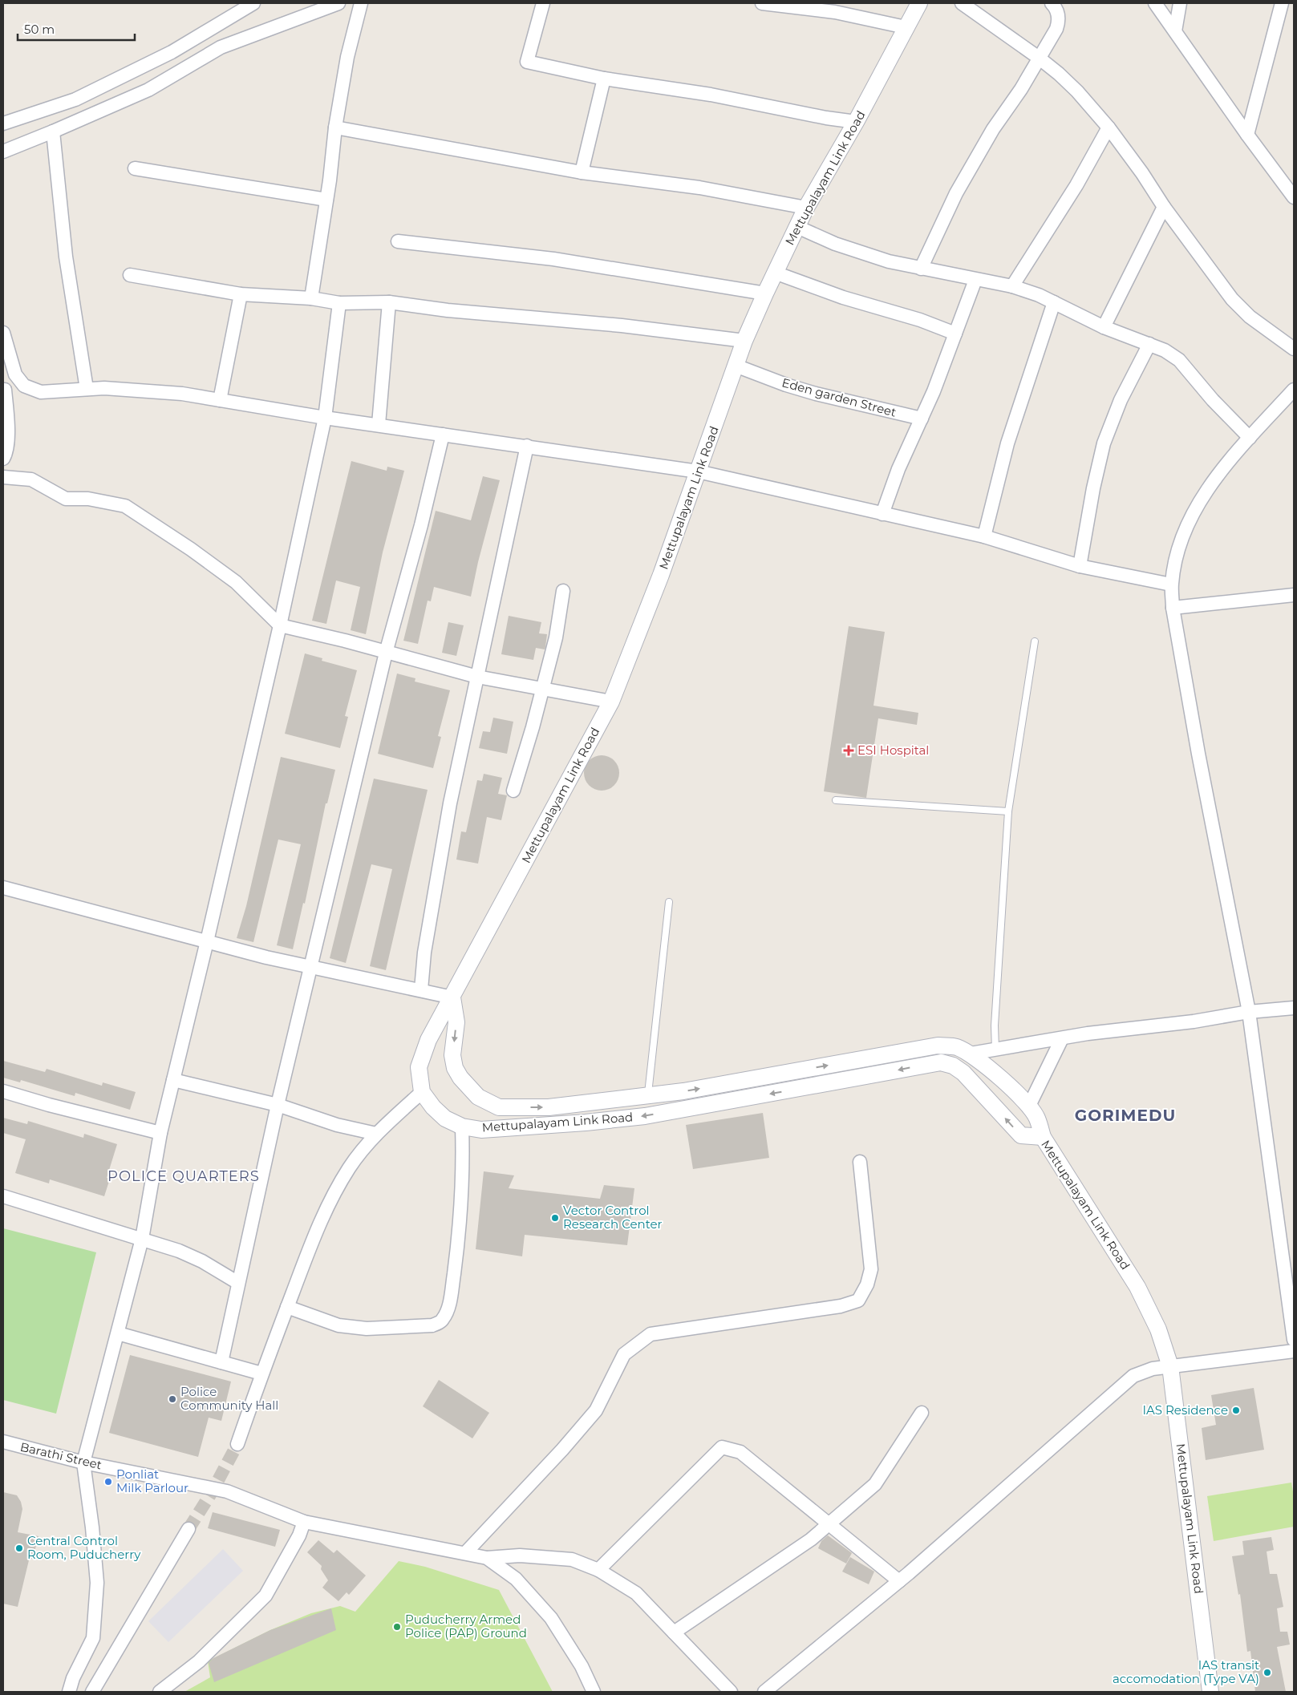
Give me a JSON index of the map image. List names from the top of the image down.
{
  "streets": {
    "street": ["Mettupalayam Link Road", "Eden garden Street", "Barathi Street"]
  },
  "crossings": [
    ["Mettupalayam Link Road", "Eden garden Street"]
  ],
  "districts": ["GORIMEDU", "POLICE QUARTERS"],
  "places": {
    "health": ["ESI Hospital"],
    "other": [
      "Vector Control Research Center",
      "Police Community Hall",
      "IAS Residence",
      "Ponliat Milk Parlour",
      "Central Control Room, Puducherry",
      "Puducherry Armed Police (PAP) Ground",
      "IAS transit accomodation (Type VA)"
    ]
  },
  "scale_bar": "50 m"
}
